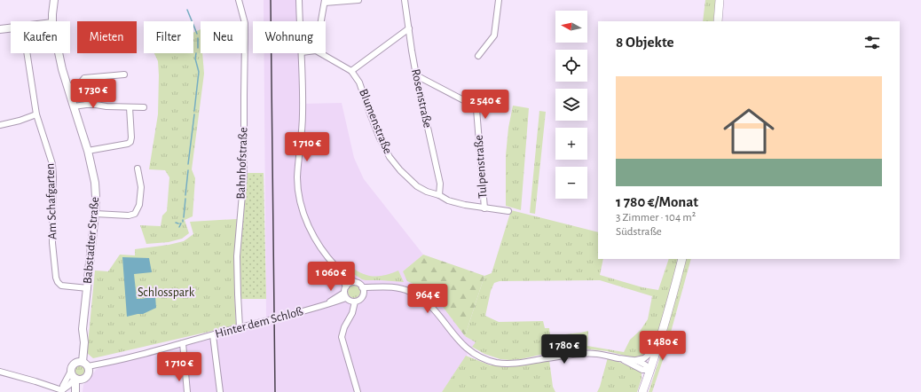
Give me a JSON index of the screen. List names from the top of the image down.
{
  "streets": {
    "street": [
      "Rosenstraße",
      "Blumenstraße",
      "Bahnhofstraße",
      "Tulpenstraße",
      "Am Schafgarten",
      "Babstadter Straße",
      "Hinter dem Schloß"
    ]
  },
  "crossings": [
    ["Rosenstraße", "Blumenstraße"],
    ["Rosenstraße", "Tulpenstraße"],
    ["Blumenstraße", "Tulpenstraße"],
    ["Bahnhofstraße", "Hinter dem Schloß"],
    ["Am Schafgarten", "Babstadter Straße"],
    ["Babstadter Straße", "Hinter dem Schloß"]
  ],
  "parks": ["Schlosspark"],
  "north": "left",
  "page": {
    "map_buttons": ["+", "−"],
    "chip": [
      "Kaufen",
      "Mieten",
      "Filter",
      "Neu",
      "Wohnung"
    ],
    "heading": "8 Objekte",
    "list": [
      {
        "name": "1 780 €/Monat",
        "note": "3 Zimmer · 104 m² · Südstraße"
      }
    ],
    "price": [
      "1 730 €",
      "2 540 €",
      "1 710 €",
      "1 060 €",
      "964 €",
      "1 480 €",
      "1 780 €",
      "1 710 €"
    ]
  }
}
